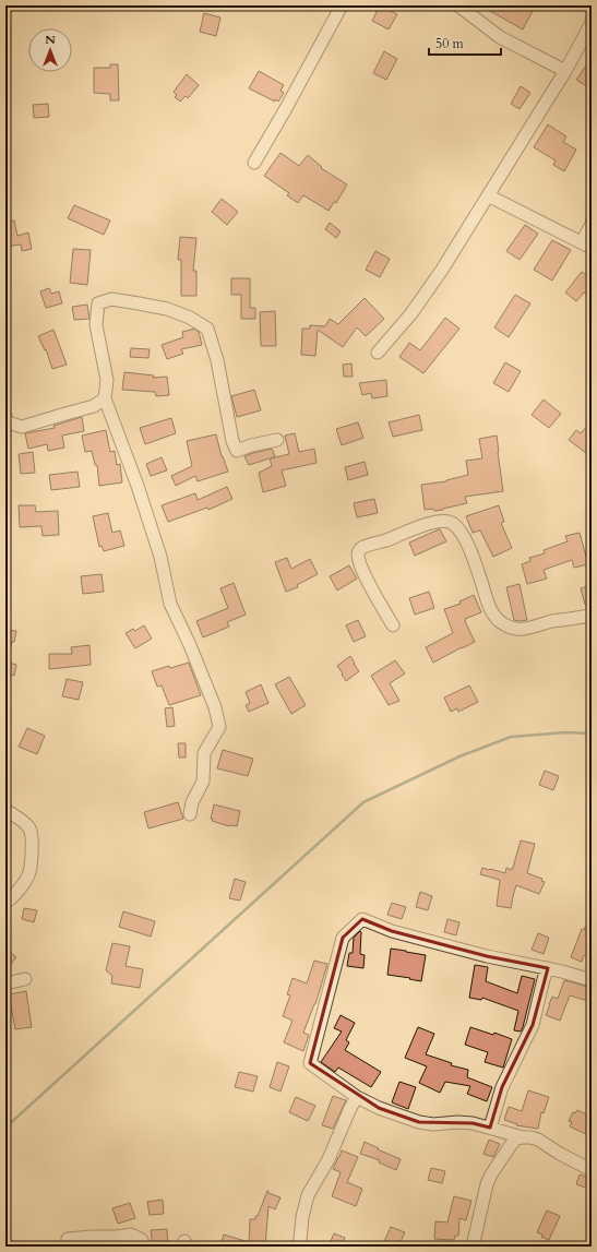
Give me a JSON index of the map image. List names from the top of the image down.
{
  "scale_bar": "50 m",
  "north": "top"
}
